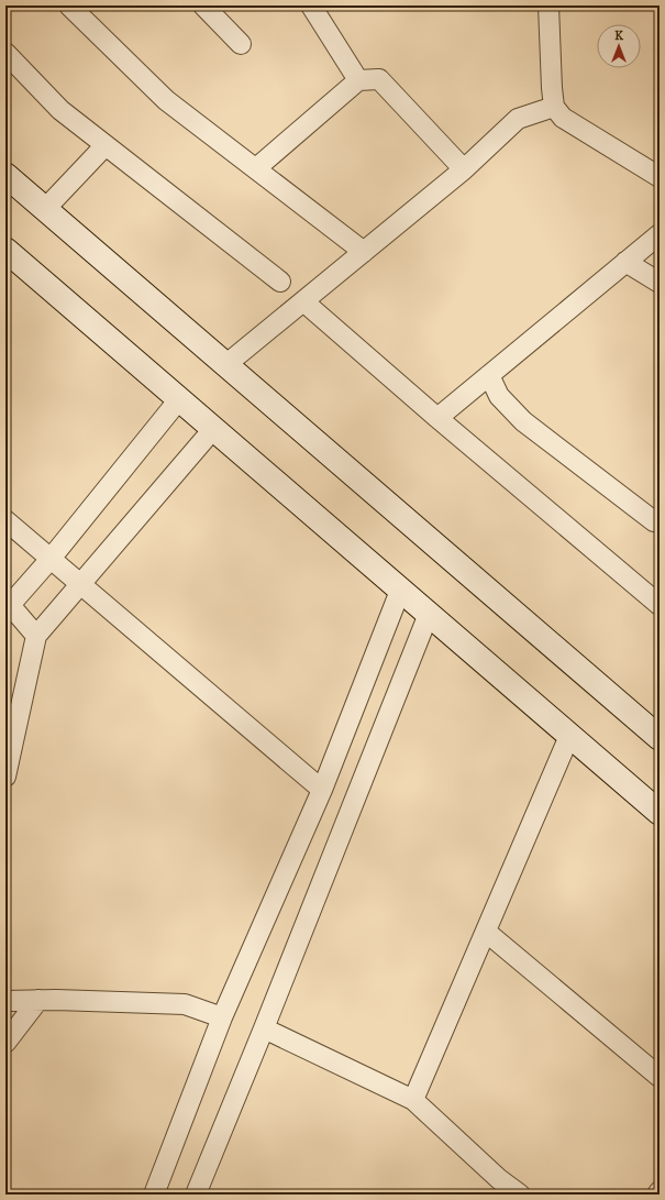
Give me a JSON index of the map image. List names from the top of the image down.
{
  "north": "top"
}
